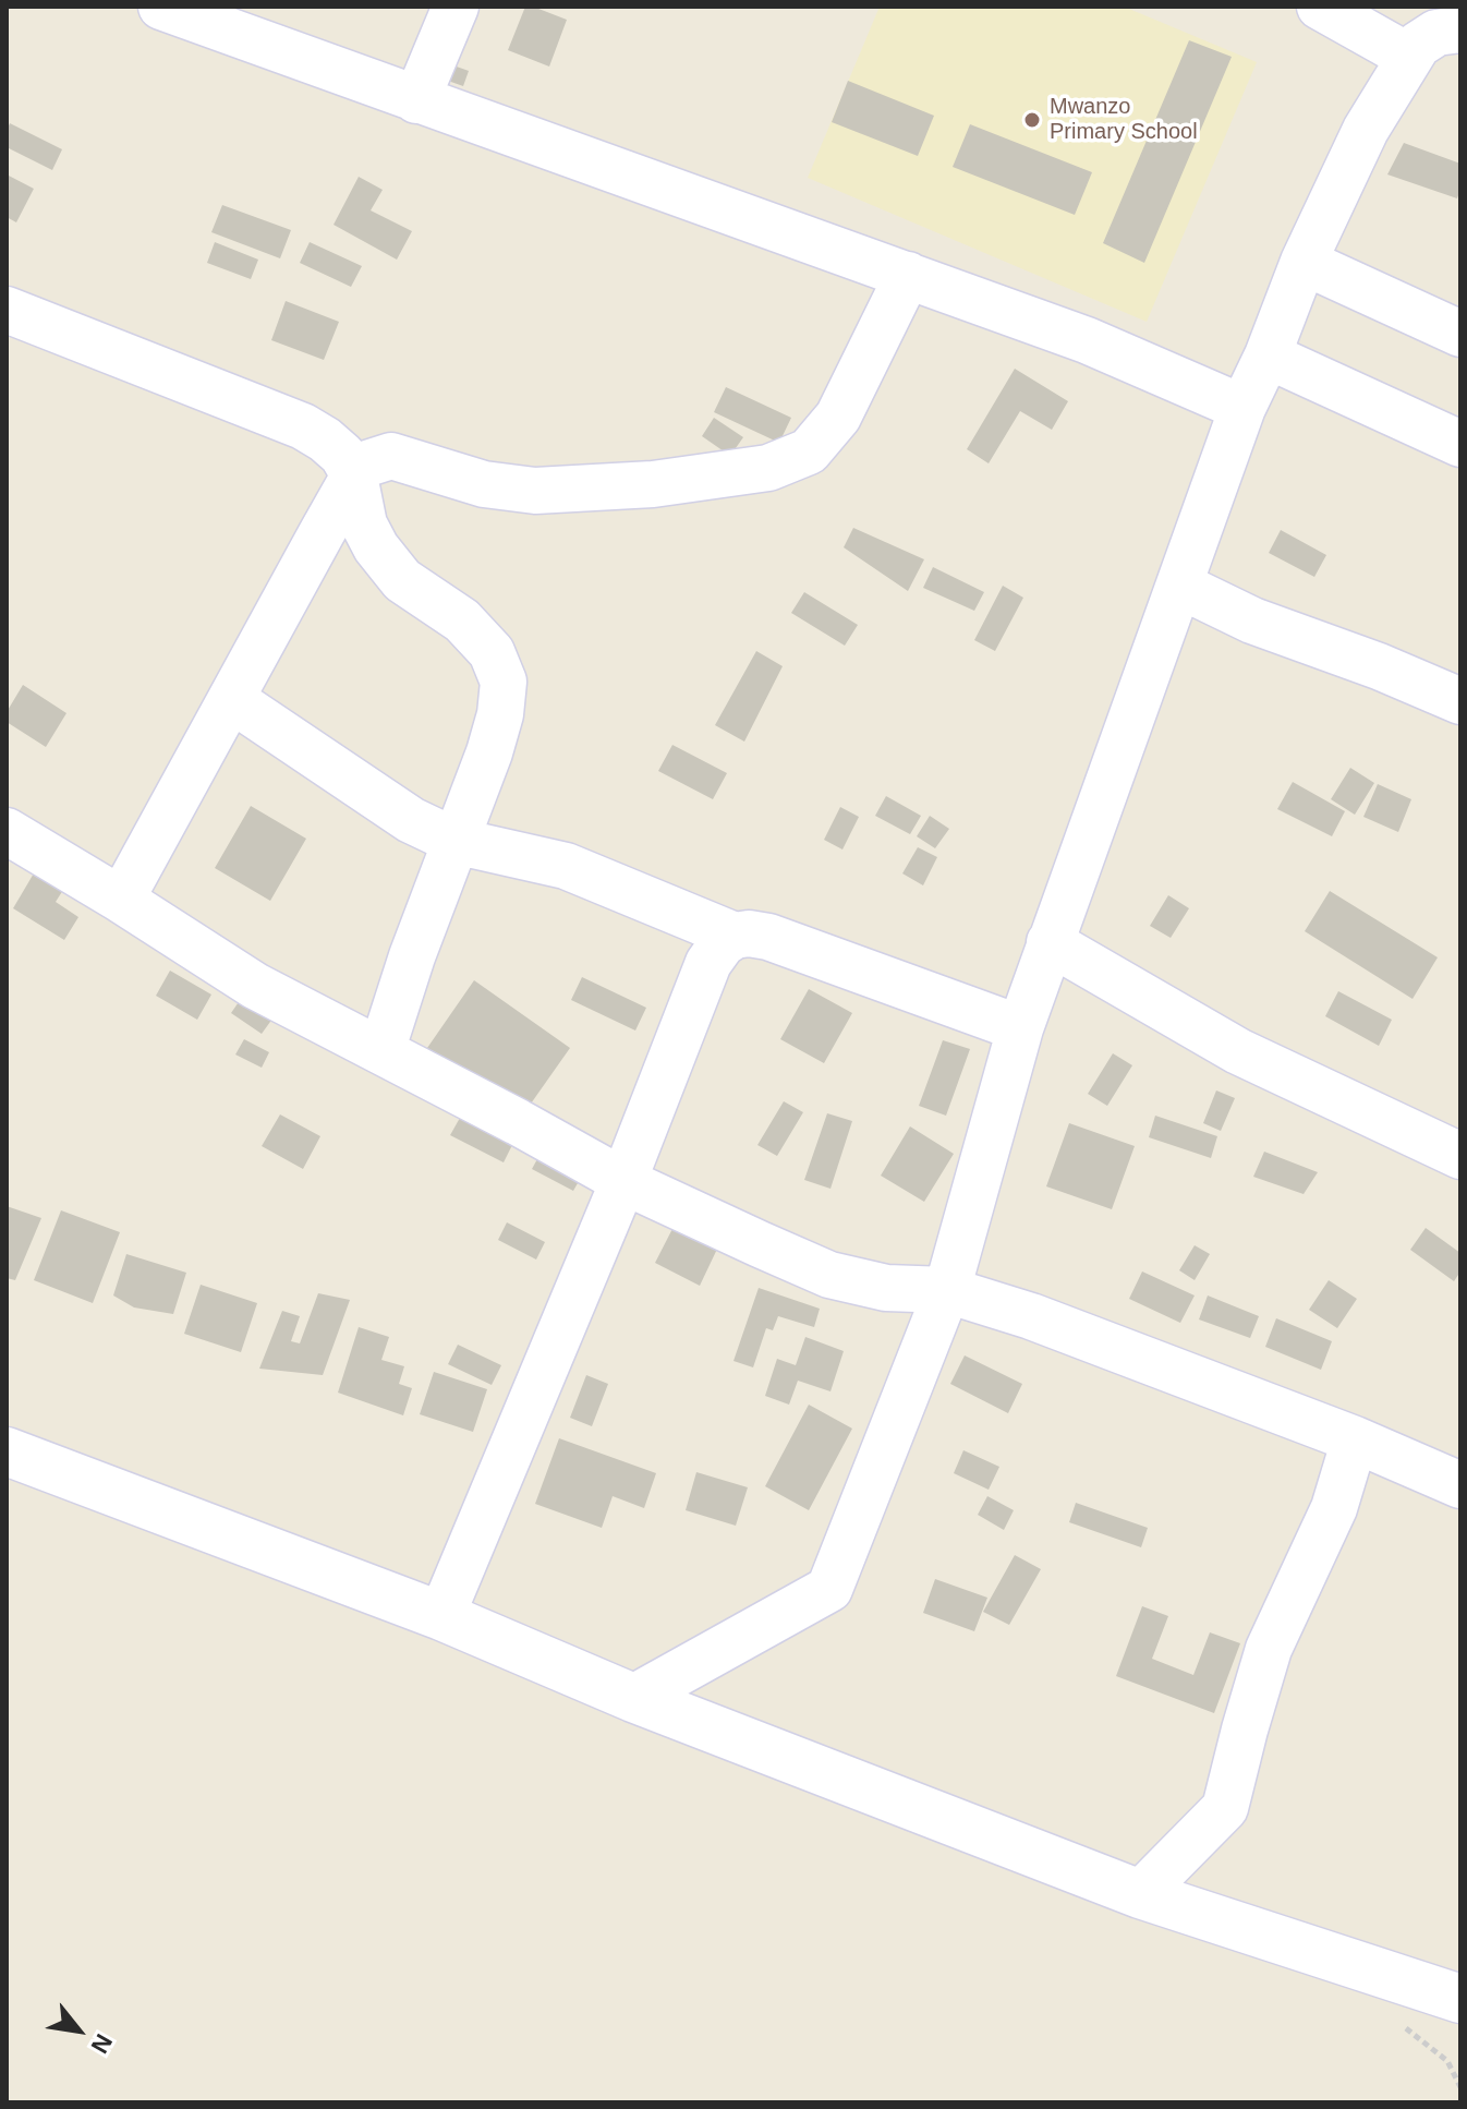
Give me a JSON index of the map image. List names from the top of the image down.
{
  "places": ["Mwanzo Primary School"],
  "north": "bottom right"
}
